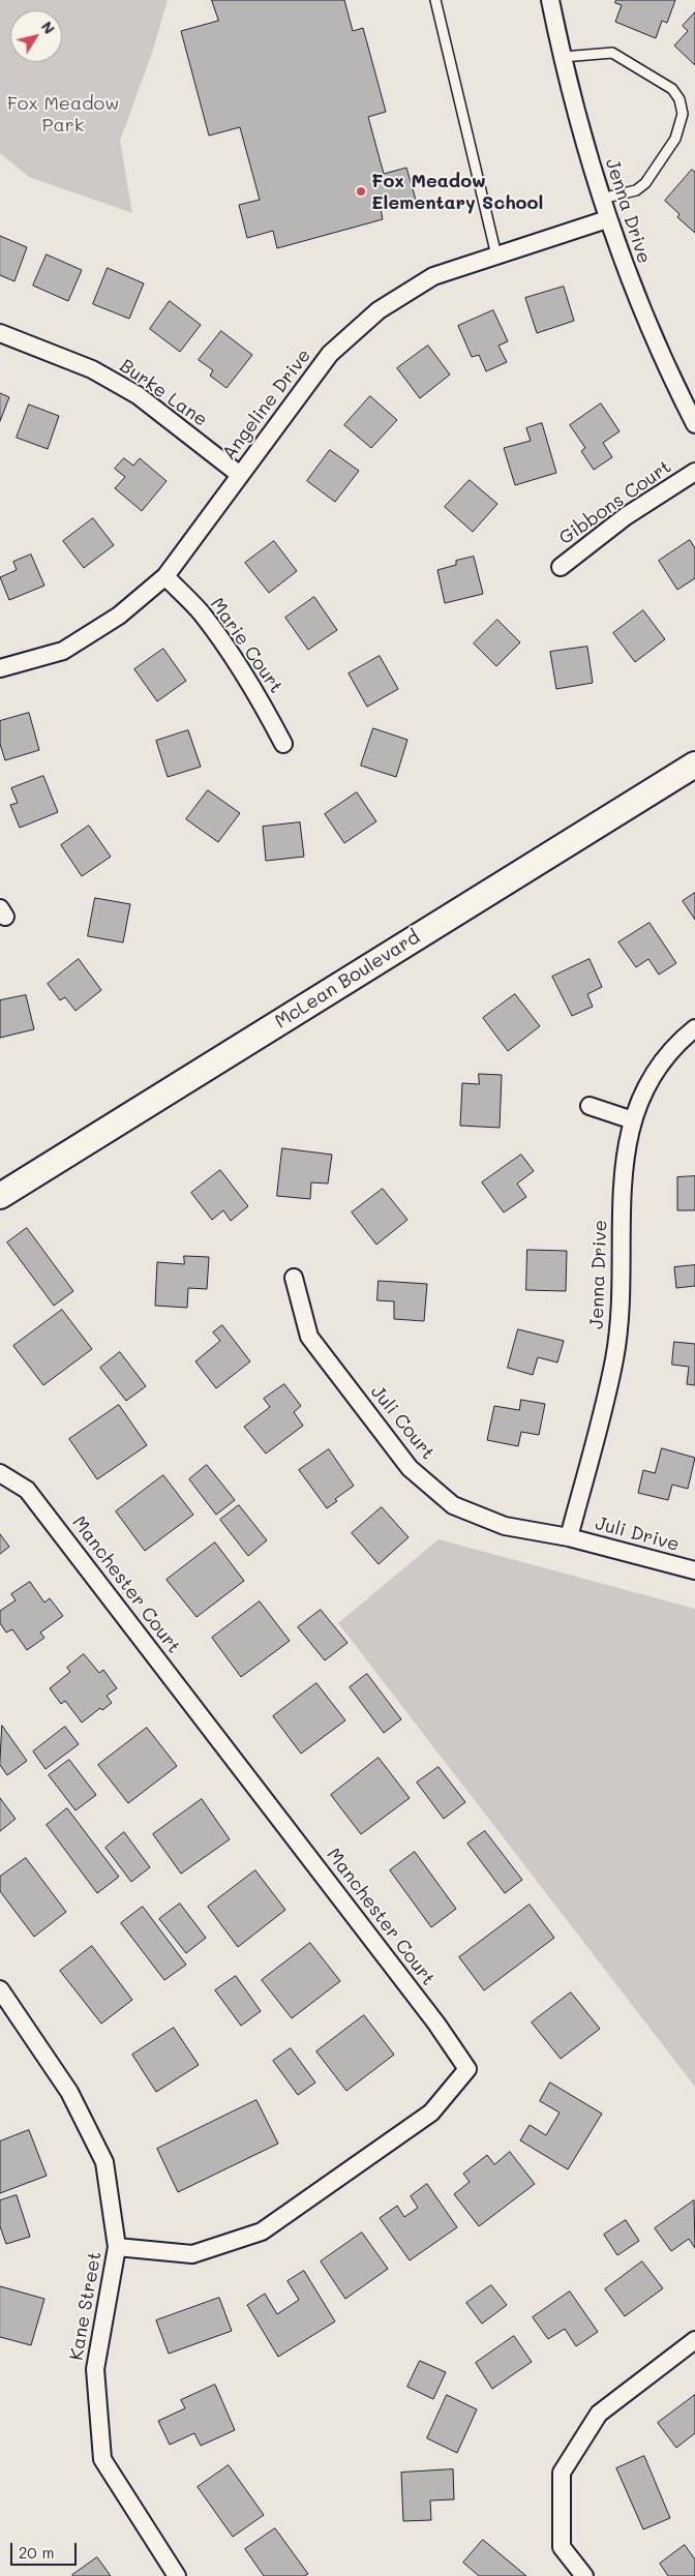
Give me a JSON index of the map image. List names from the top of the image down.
{
  "streets": {
    "main road": ["McLean Boulevard"],
    "street": [
      "Jenna Drive",
      "Burke Lane",
      "Angeline Drive",
      "Gibbons Court",
      "Marie Court",
      "Juli Court",
      "Juli Drive",
      "Manchester Court",
      "Kane Street"
    ]
  },
  "crossings": [
    ["Jenna Drive", "Angeline Drive"],
    ["Jenna Drive", "Juli Court"],
    ["Jenna Drive", "Juli Drive"],
    ["Burke Lane", "Angeline Drive"],
    ["Angeline Drive", "Marie Court"],
    ["Juli Court", "Juli Drive"],
    ["Manchester Court", "Kane Street"]
  ],
  "parks": ["Fox Meadow Park"],
  "places": ["Fox Meadow Elementary School"],
  "scale_bar": "20 m",
  "north": "top right"
}
